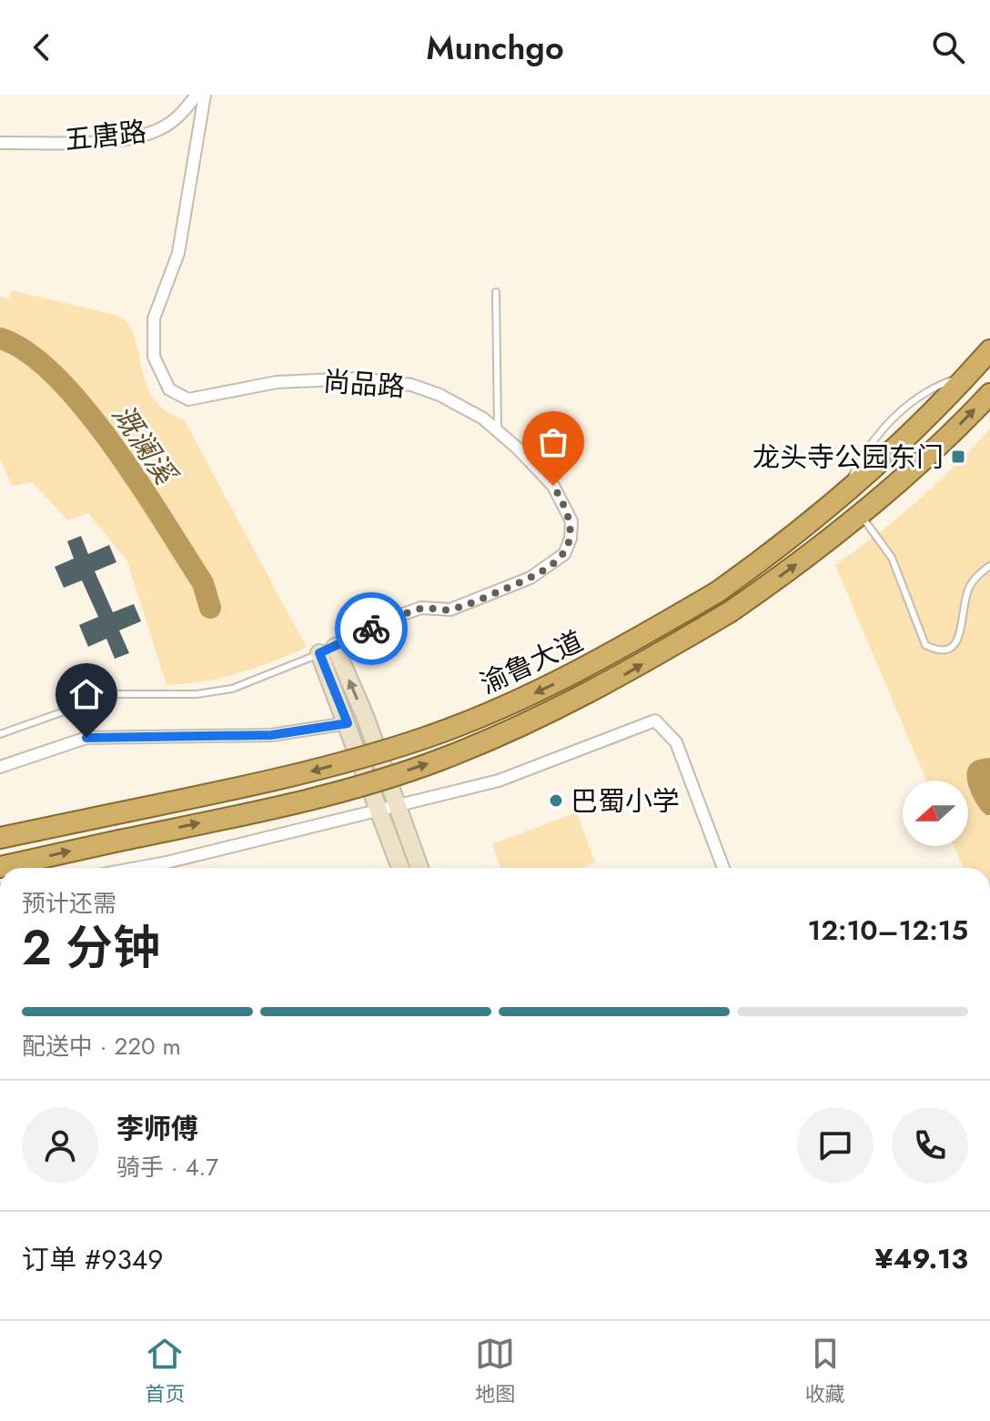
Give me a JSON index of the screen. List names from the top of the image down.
{
  "streets": {
    "highway": ["渝鲁大道"],
    "street": ["五唐路", "尚品路"]
  },
  "water": ["溉澜溪"],
  "places": {
    "transit": ["龙头寺公园东门"],
    "other": ["巴蜀小学"]
  },
  "north": "left",
  "page": {
    "header": "Munchgo",
    "heading": ["2 分钟", "预计还需", "12:10–12:15"],
    "panel": [
      "李师傅",
      "骑手 · 4.7",
      "订单 #9349",
      "¥49.13"
    ],
    "bar": "配送中 · 220 m",
    "tabs": ["首页", "地图", "收藏"]
  }
}
